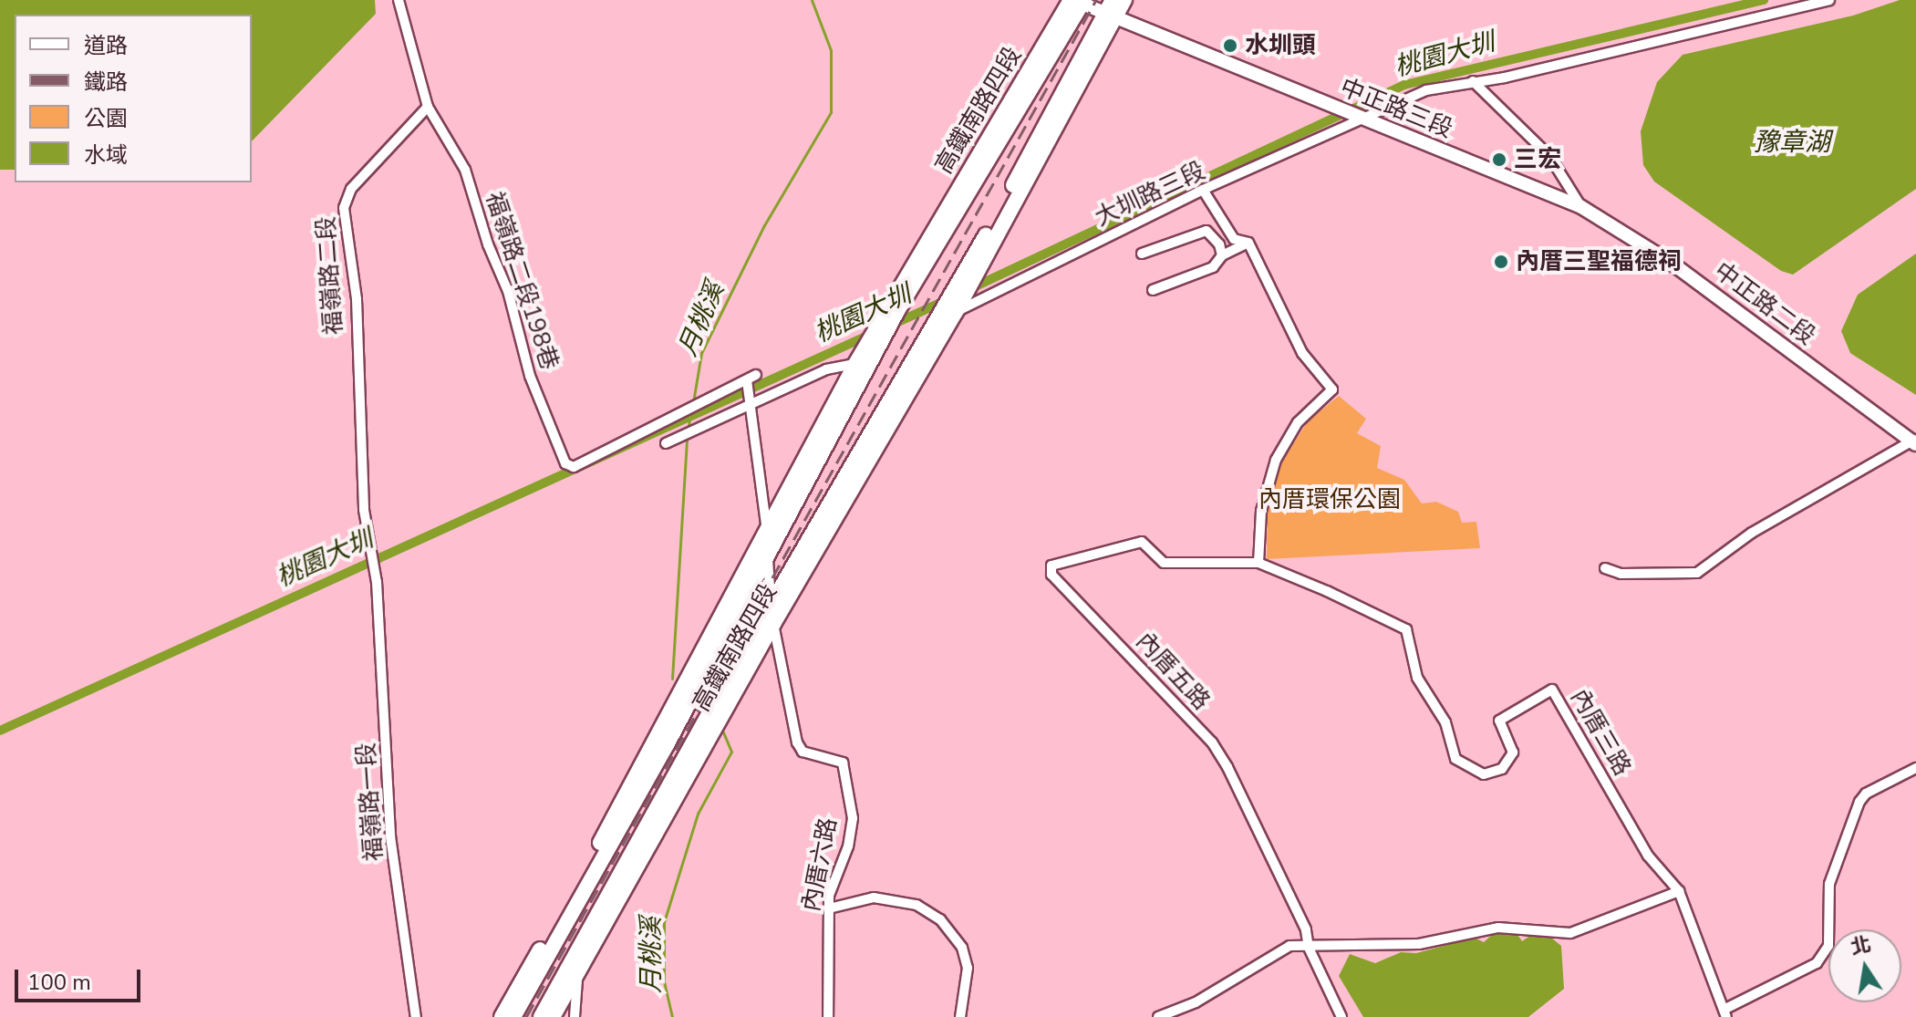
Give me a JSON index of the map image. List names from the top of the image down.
{
  "streets": {
    "main road": ["中正路三段", "高鐵南路四段", "中正路二段"],
    "street": [
      "大圳路三段",
      "福嶺路二段",
      "福嶺路二段198巷",
      "內厝五路",
      "內厝三路",
      "福嶺路一段",
      "內厝六路"
    ]
  },
  "crossings": [
    ["中正路三段", "高鐵南路四段"],
    ["中正路三段", "大圳路三段"],
    ["中正路三段", "中正路二段"],
    ["高鐵南路四段", "大圳路三段"],
    ["高鐵南路四段", "內厝六路"],
    ["福嶺路二段", "福嶺路二段198巷"],
    ["福嶺路二段", "福嶺路一段"],
    ["內厝五路", "內厝三路"]
  ],
  "water": ["桃園大圳", "豫章湖", "月桃溪"],
  "parks": ["內厝環保公園"],
  "places": ["水圳頭", "三宏", "內厝三聖福德祠"],
  "legend": [
    "道路",
    "鐵路",
    "公園",
    "水域"
  ],
  "scale_bar": "100 m",
  "north": "top"
}
